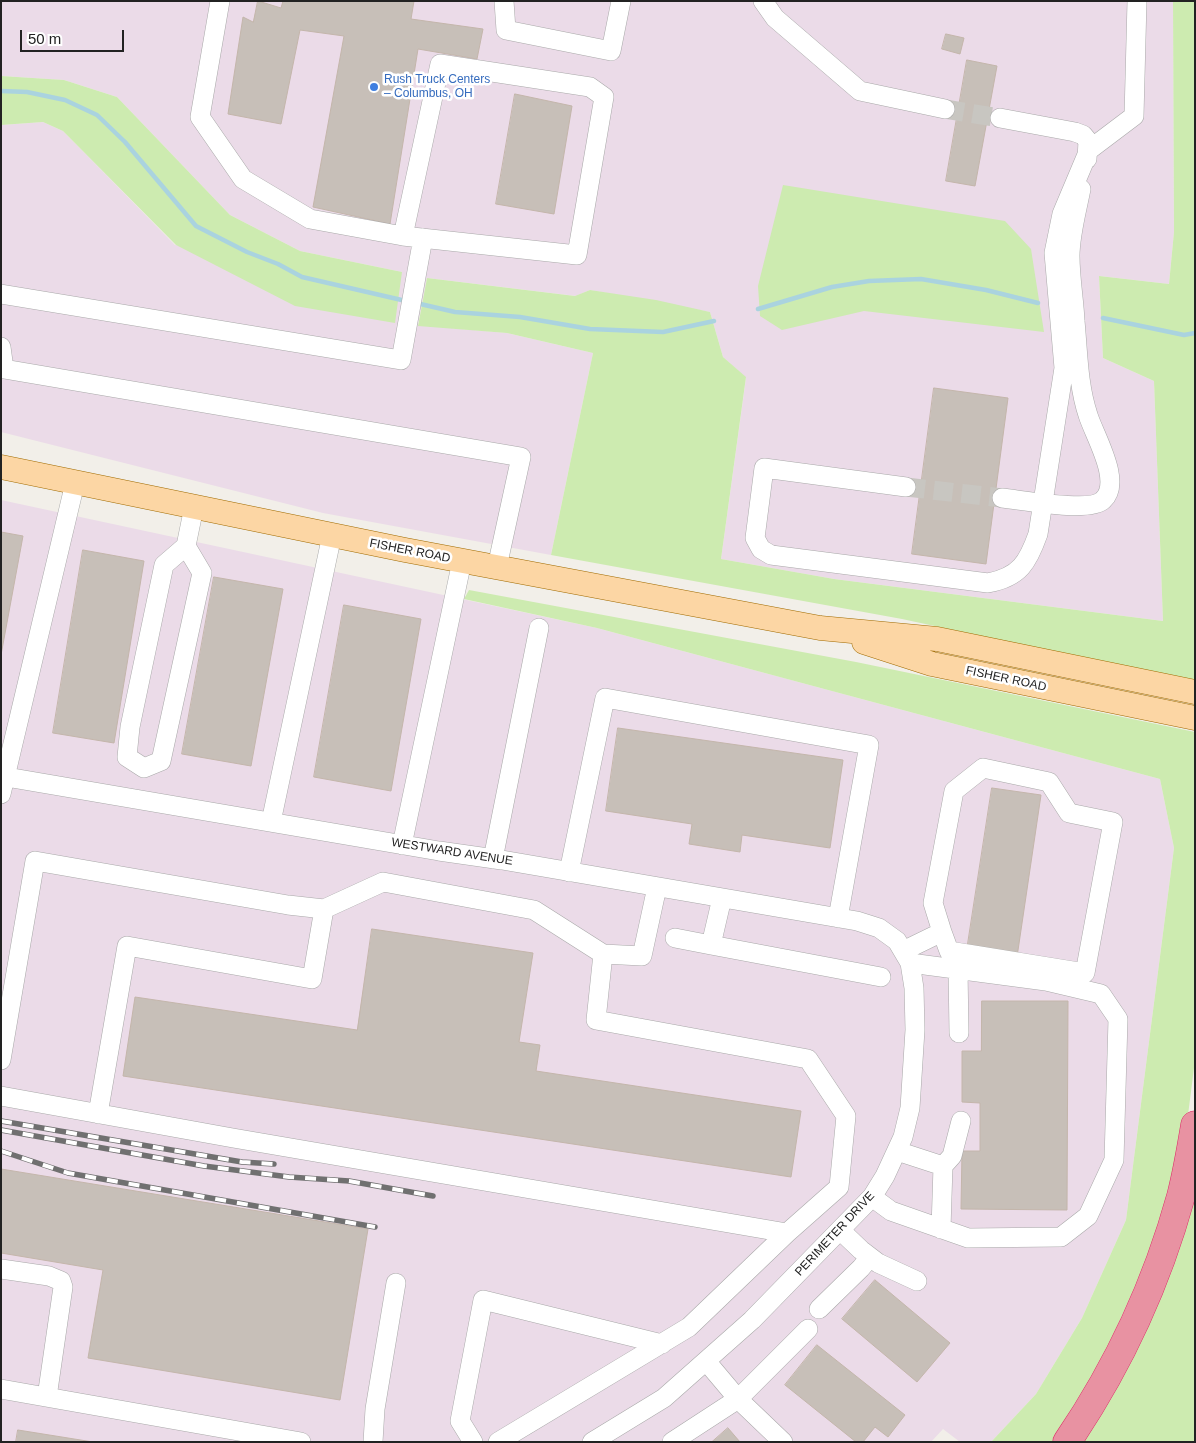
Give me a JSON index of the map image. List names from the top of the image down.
{
  "streets": {
    "main road": ["FISHER ROAD"],
    "street": ["WESTWARD AVENUE", "PERIMETER DRIVE"]
  },
  "crossings": [
    ["WESTWARD AVENUE", "PERIMETER DRIVE"]
  ],
  "places": ["Rush Truck Centers – Columbus, OH"],
  "scale_bar": "50 m"
}
